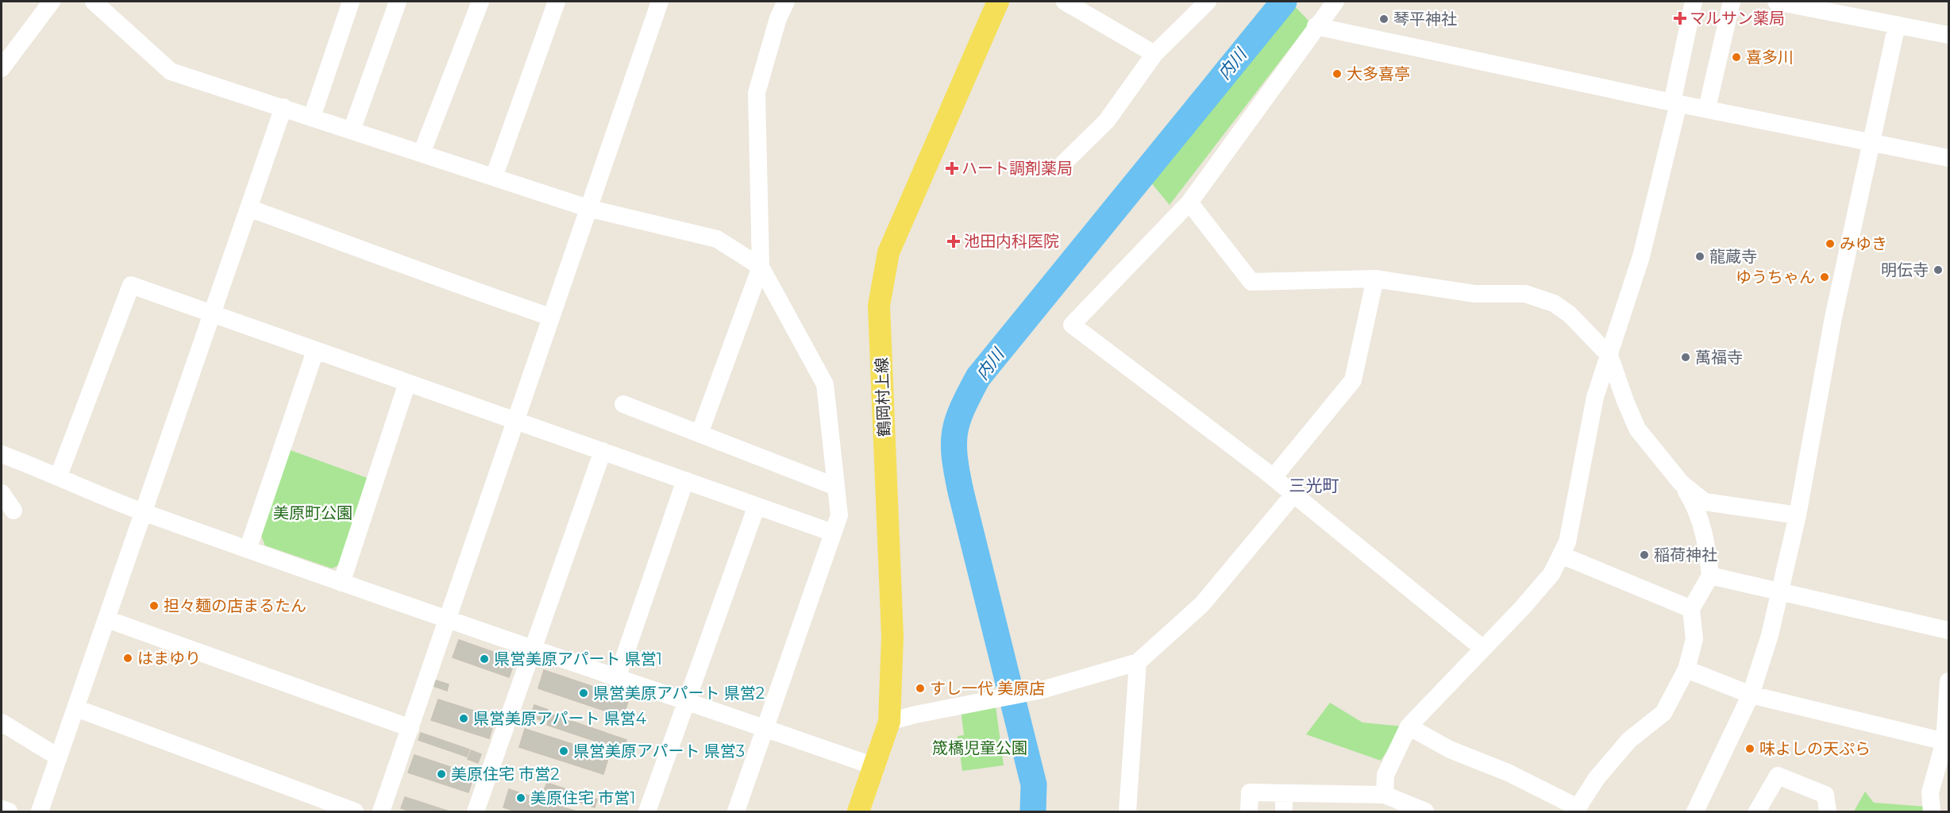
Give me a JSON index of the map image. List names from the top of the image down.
{
  "streets": {
    "main road": ["鶴岡村上線"]
  },
  "districts": ["三光町"],
  "water": ["内川"],
  "parks": ["美原町公園", "筬橋児童公園"],
  "places": {
    "health": ["マルサン薬局", "ハート調剤薬局", "池田内科医院"],
    "other": [
      "琴平神社",
      "喜多川",
      "大多喜亭",
      "みゆき",
      "龍蔵寺",
      "明伝寺",
      "ゆうちゃん",
      "萬福寺",
      "稲荷神社",
      "担々麺の店まるたん",
      "はまゆり",
      "県営美原アパート 県営1",
      "すし一代 美原店",
      "県営美原アパート 県営2",
      "県営美原アパート 県営4",
      "味よしの天ぷら",
      "県営美原アパート 県営3",
      "美原住宅 市営2",
      "美原住宅 市営1"
    ]
  }
}
